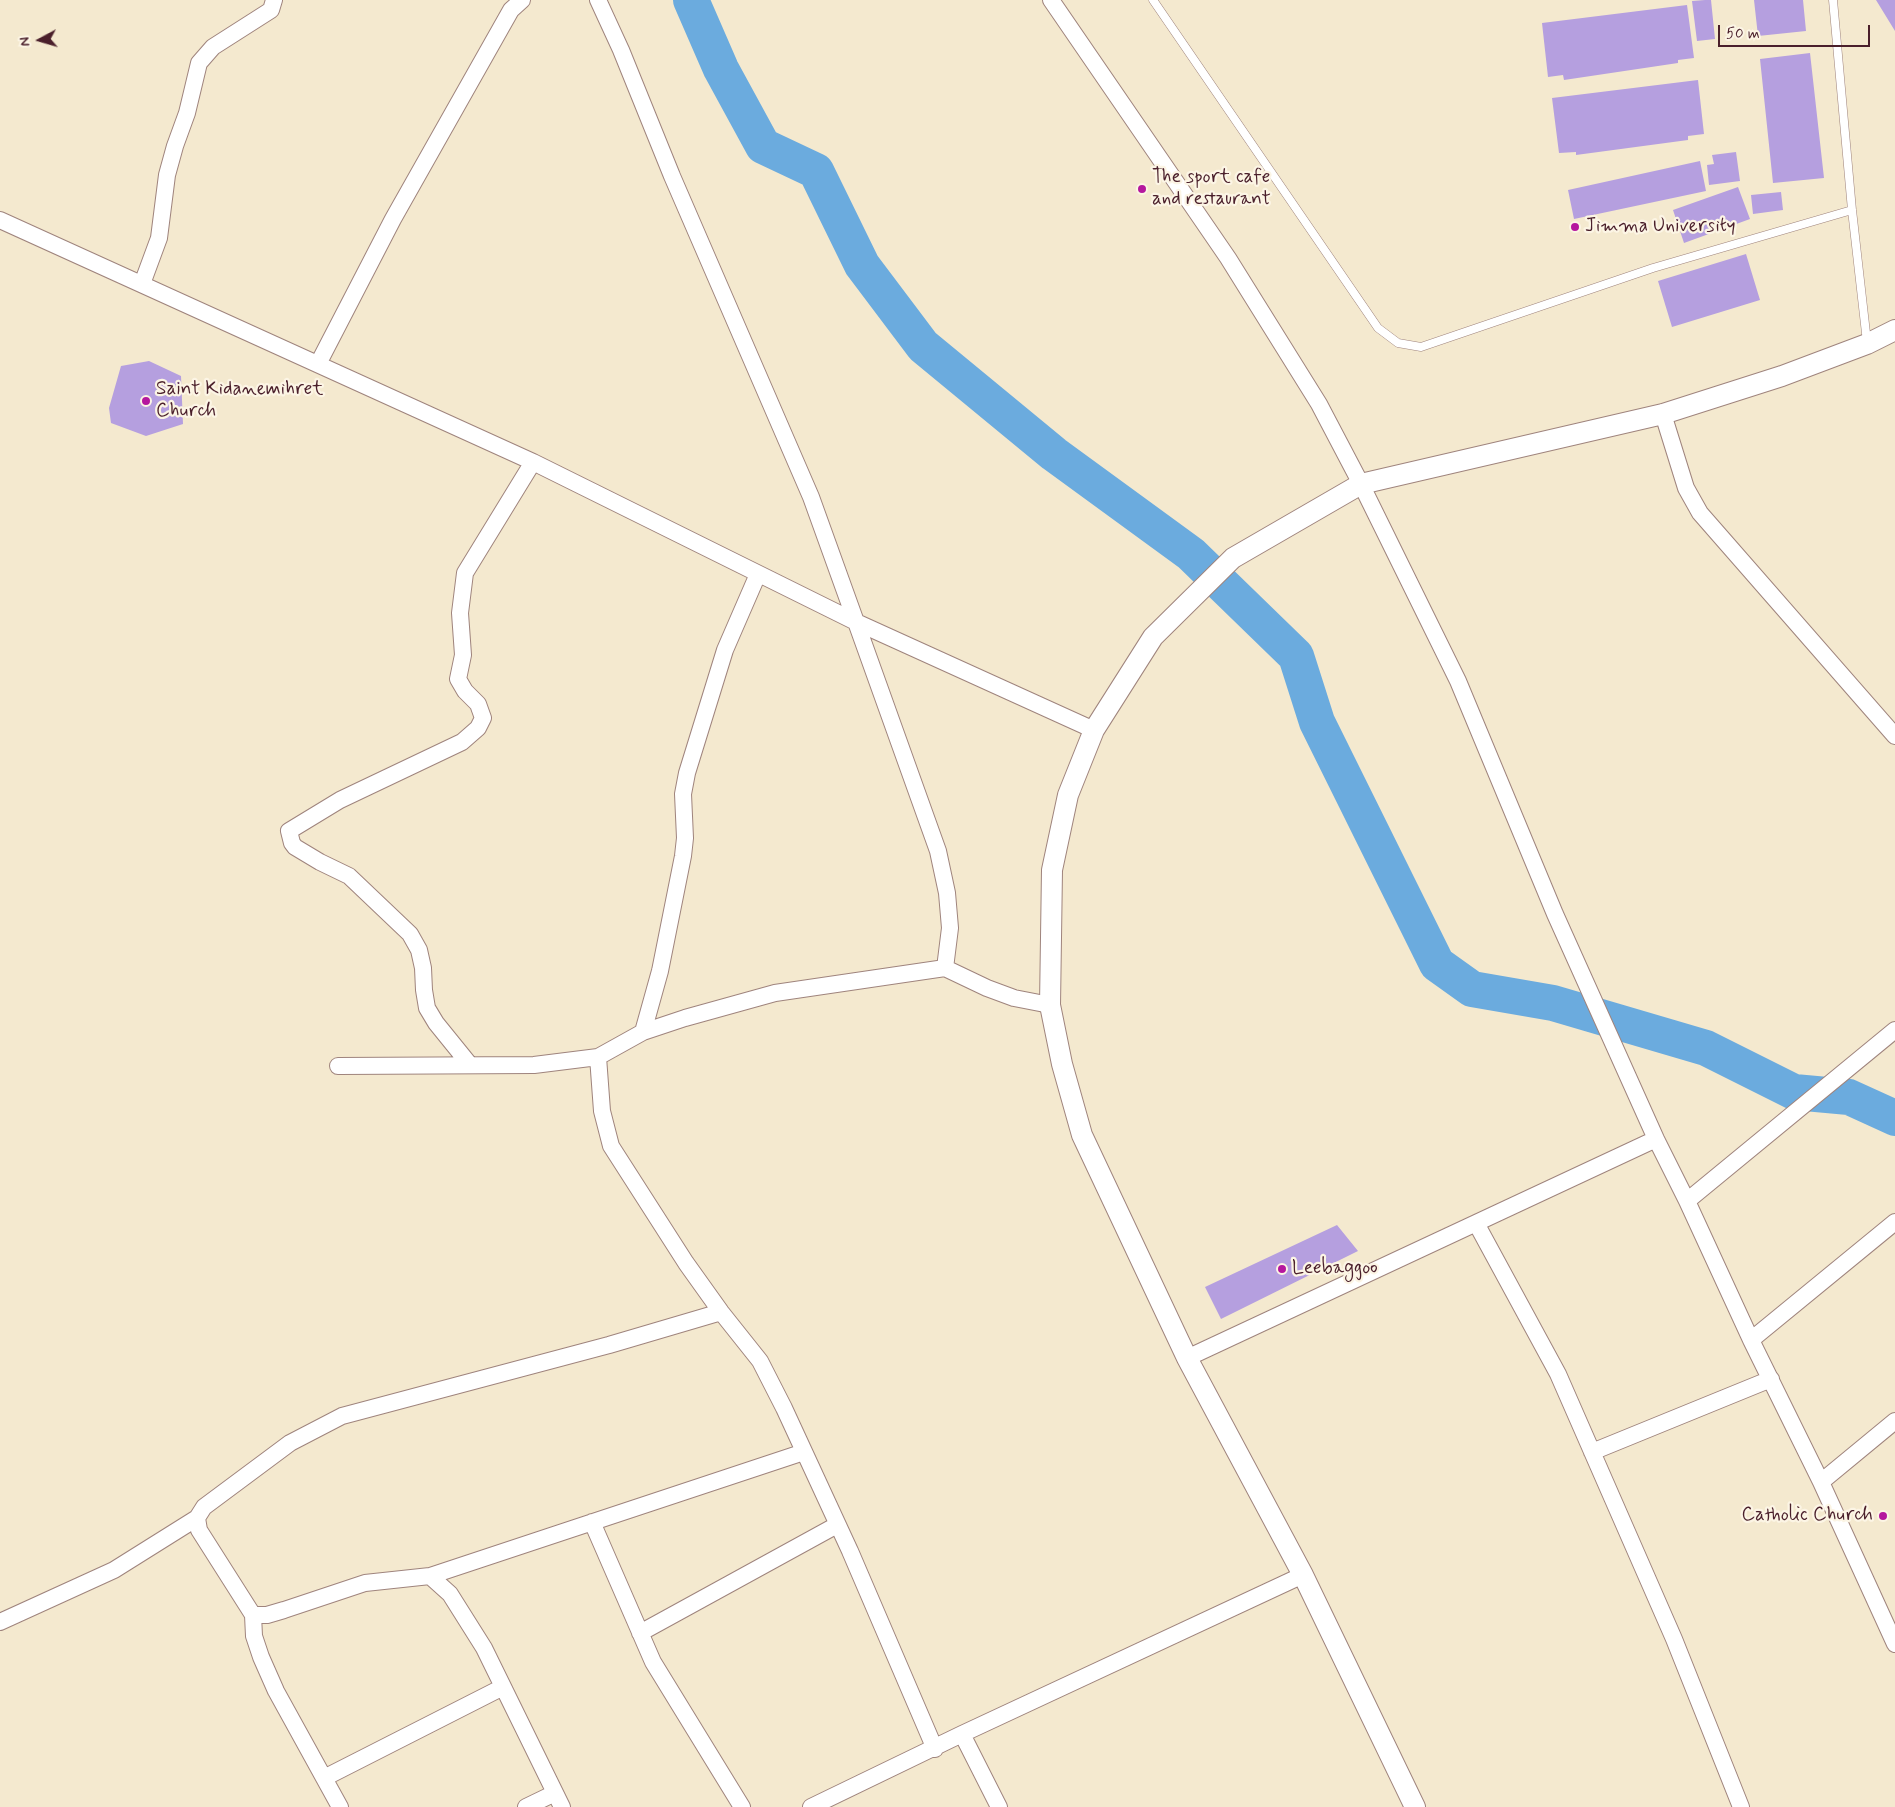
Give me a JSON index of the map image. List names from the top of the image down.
{
  "places": [
    "The sport cafe and restaurant",
    "Jimma University",
    "Saint Kidanemihret Church",
    "Leebaggoo",
    "Catholic Church"
  ],
  "scale_bar": "50 m",
  "north": "left"
}
